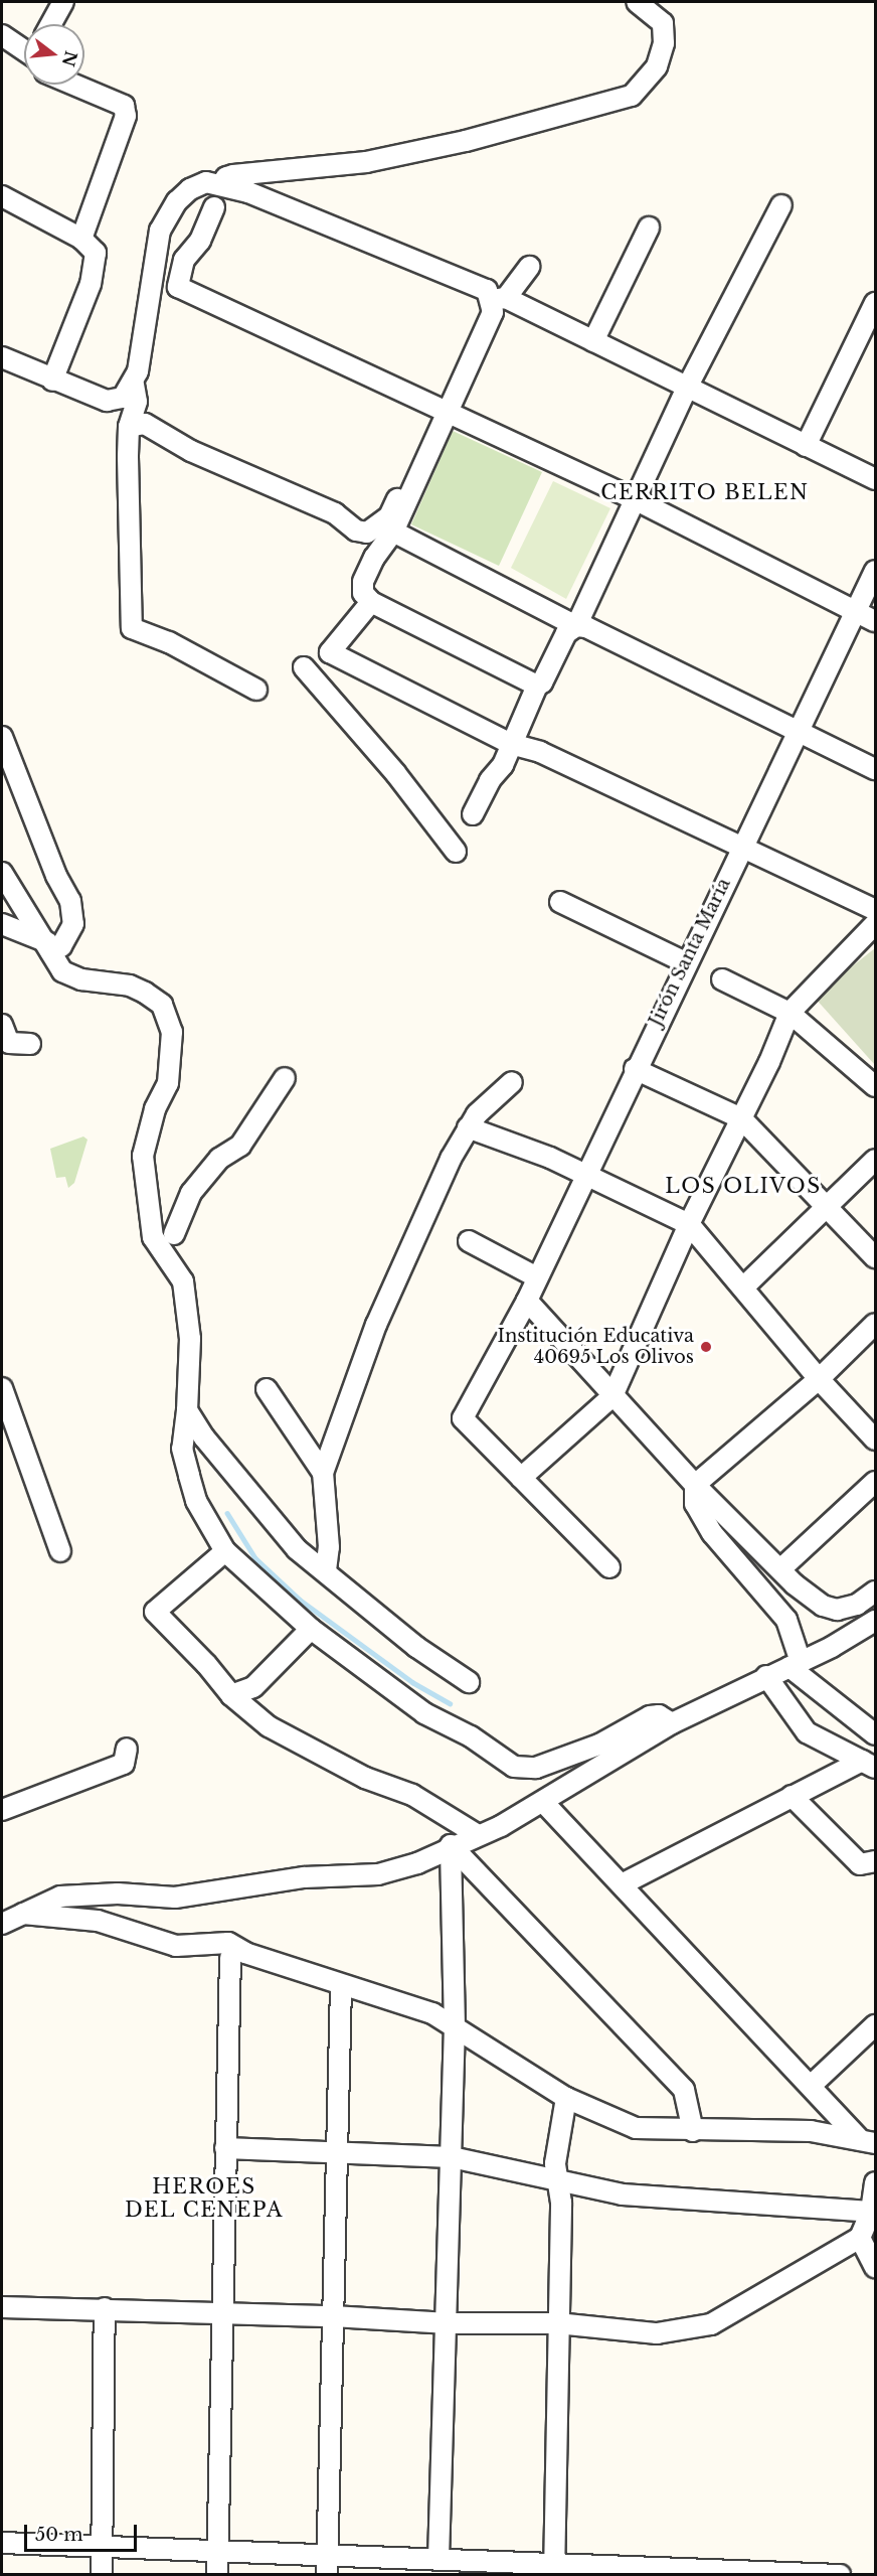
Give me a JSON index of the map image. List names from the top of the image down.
{
  "streets": {
    "street": ["Jirón Santa María"]
  },
  "districts": ["CERRITO BELEN", "LOS OLIVOS", "HEROES DEL CENEPA"],
  "places": ["Institución Educativa 40695 Los Olivos"],
  "scale_bar": "50 m",
  "north": "right"
}
